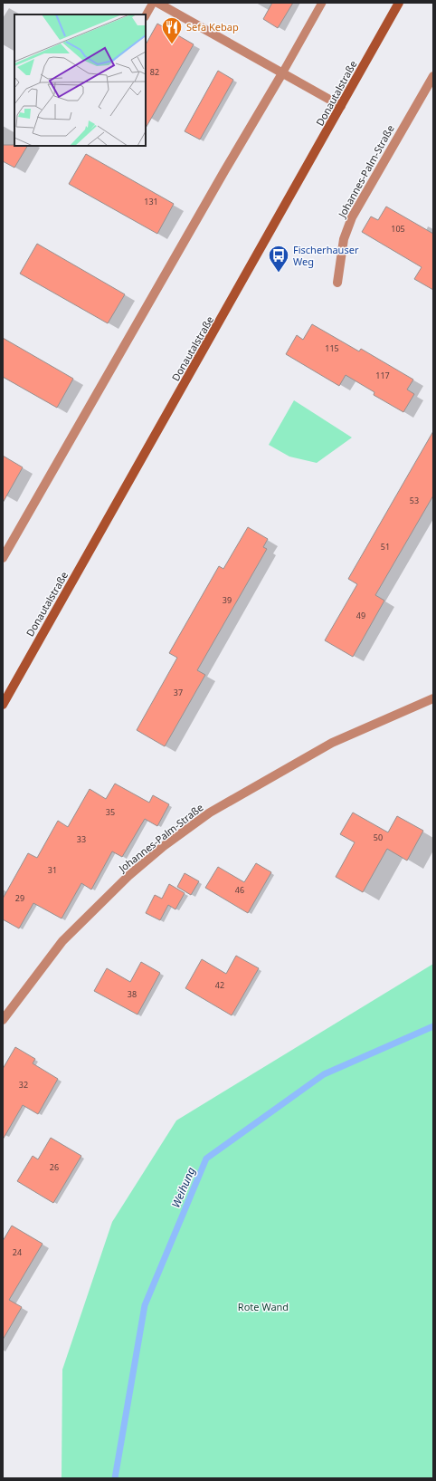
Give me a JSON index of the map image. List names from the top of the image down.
{
  "streets": {
    "main road": ["Donautalstraße"],
    "street": ["Johannes-Palm-Straße"]
  },
  "water": ["Weihung"],
  "parks": ["Rote Wand"],
  "places": {
    "restaurant": ["Sefa Kebap"],
    "bus stop": ["Fischerhauser Weg"]
  },
  "house_numbers": [
    "82",
    "131",
    "105",
    "115",
    "117",
    "53",
    "51",
    "39",
    "49",
    "37",
    "35",
    "50",
    "33",
    "31",
    "46",
    "29",
    "42",
    "38",
    "32",
    "26",
    "24"
  ]
}
